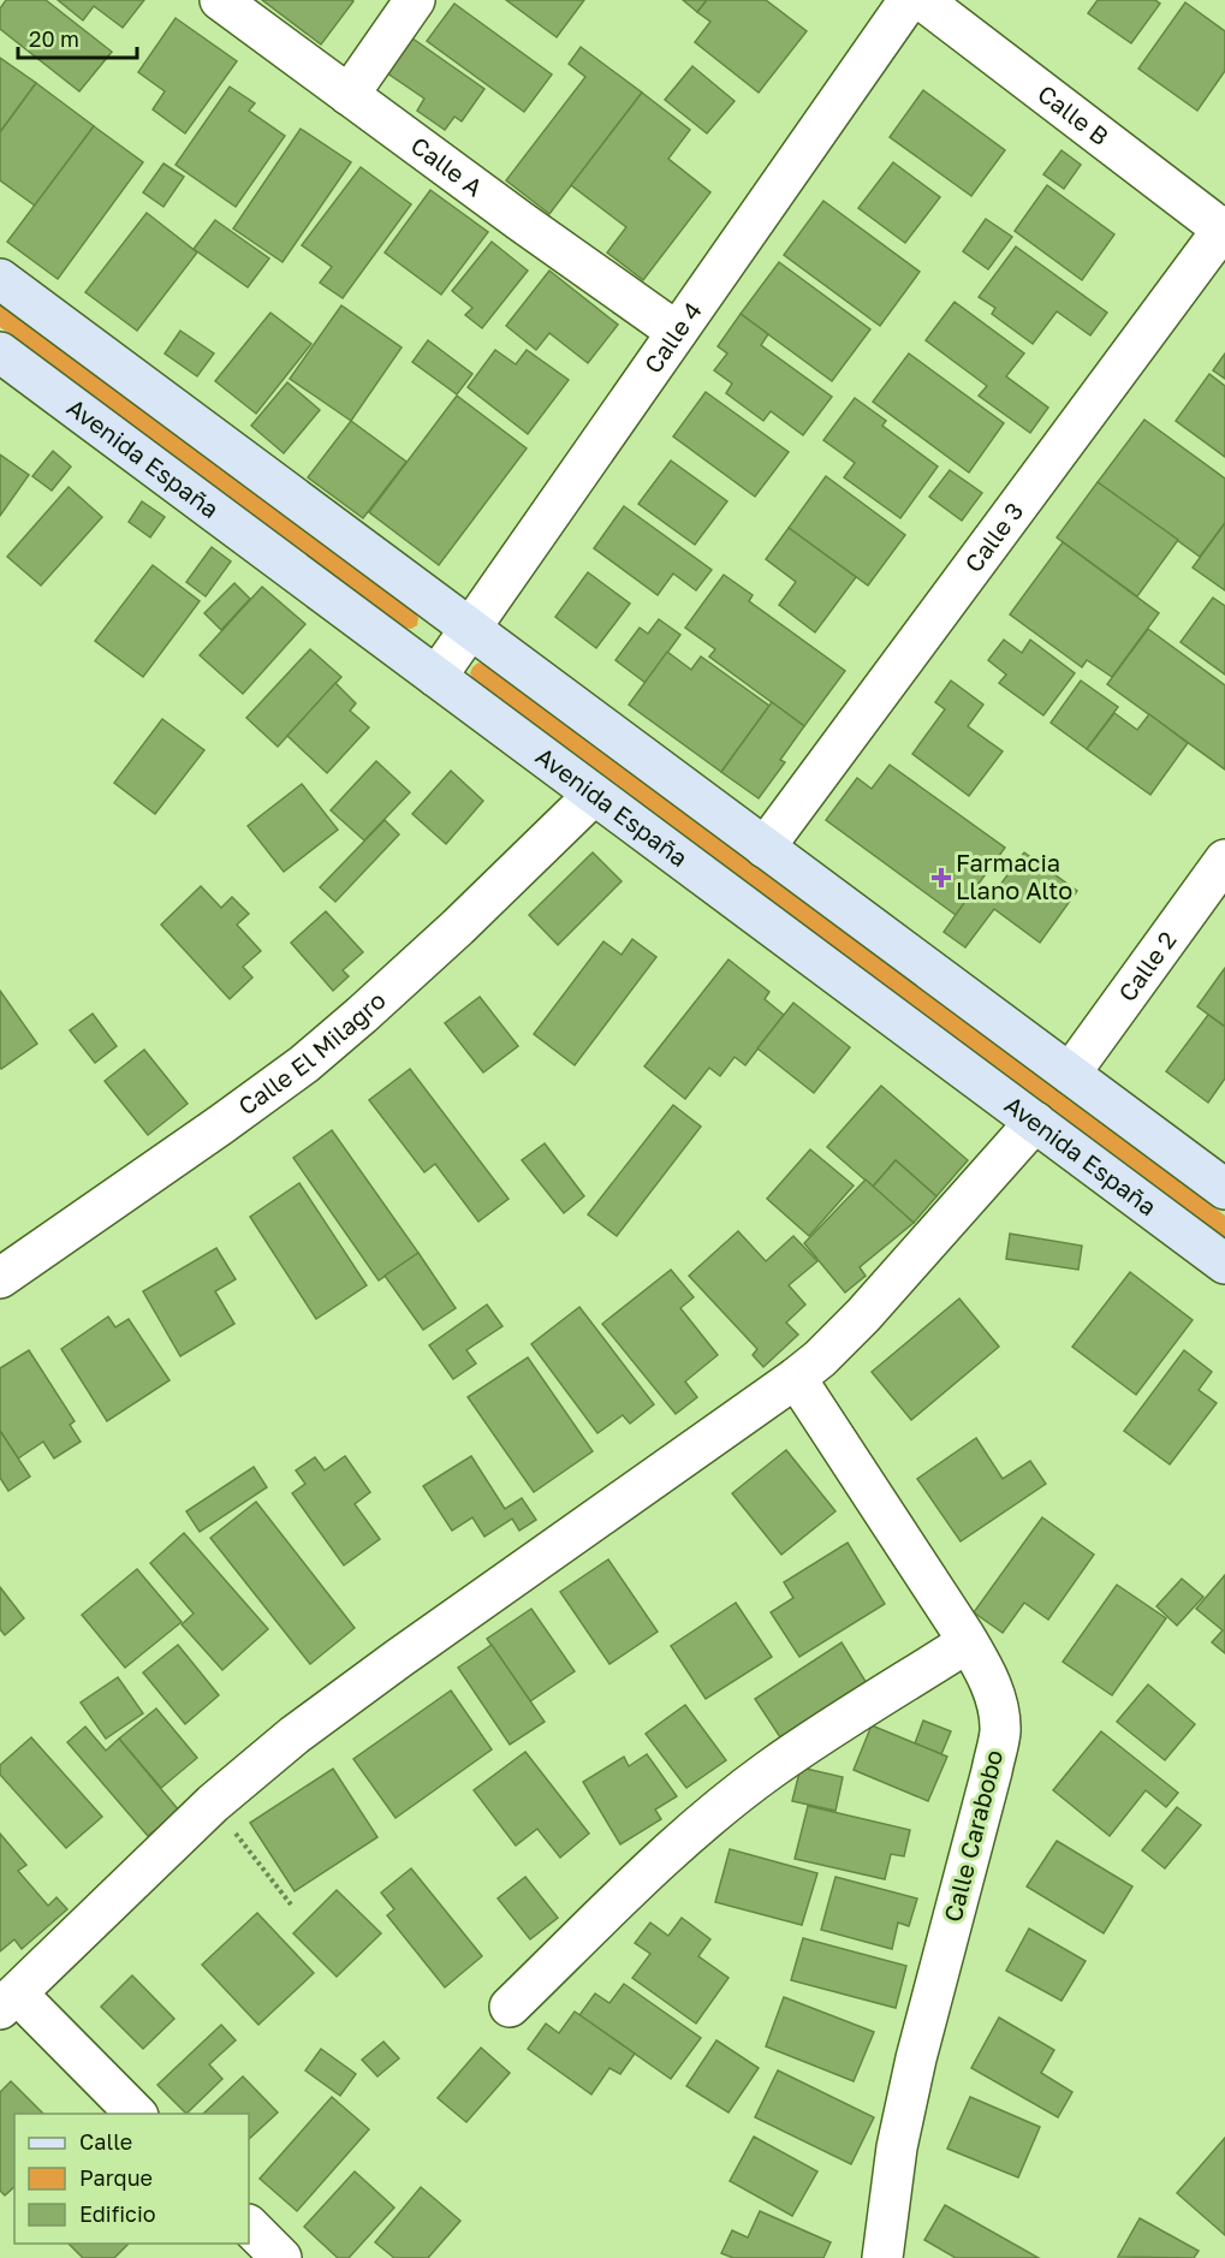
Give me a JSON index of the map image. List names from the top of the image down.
{
  "streets": {
    "main road": ["Avenida España"],
    "street": [
      "Calle B",
      "Calle A",
      "Calle 4",
      "Calle 3",
      "Calle 2",
      "Calle El Milagro",
      "Calle Carabobo"
    ]
  },
  "crossings": [
    ["Calle B", "Calle 3"],
    ["Calle A", "Calle 4"],
    ["Calle 4", "Avenida España"],
    ["Avenida España", "Calle El Milagro"]
  ],
  "places": {
    "health": ["Farmacia Llano Alto"]
  },
  "legend": ["Calle", "Parque", "Edificio"],
  "scale_bar": "20 m"
}
